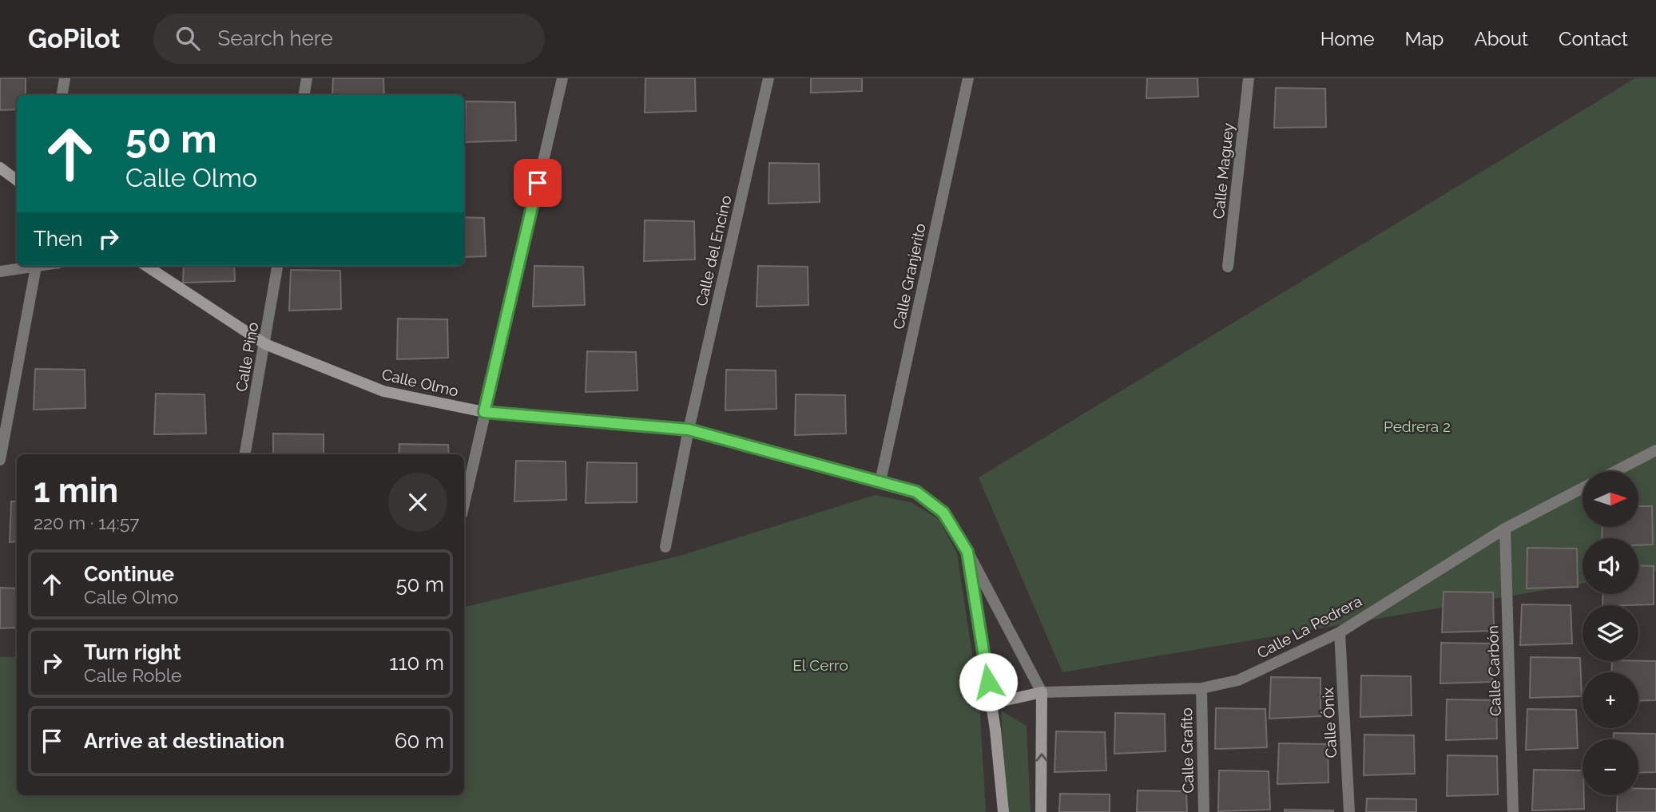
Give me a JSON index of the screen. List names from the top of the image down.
{
  "streets": {
    "main road": ["Calle Olmo", "Calle La Pedrera"],
    "street": [
      "Calle Maguey",
      "Calle del Encino",
      "Calle Granjerito",
      "Calle Pino",
      "Calle Carbón",
      "Calle Ónix",
      "Calle Grafito"
    ]
  },
  "crossings": [
    ["Calle del Encino", "Calle Olmo"],
    ["Calle Granjerito", "Calle Olmo"],
    ["Calle Pino", "Calle Olmo"],
    ["Calle La Pedrera", "Calle Carbón"],
    ["Calle La Pedrera", "Calle Ónix"],
    ["Calle La Pedrera", "Calle Grafito"]
  ],
  "parks": ["Pedrera 2", "El Cerro"],
  "north": "right",
  "page": {
    "header": "GoPilot",
    "search": "Search here",
    "nav": [
      "Home",
      "Map",
      "About",
      "Contact"
    ],
    "turn": ["50 m", "Calle Olmo"],
    "then": "Then",
    "heading": ["1 min", "220 m · 14:57"],
    "map_buttons": ["+", "−"],
    "list": [
      {
        "name": "Continue",
        "note": "Calle Olmo",
        "value": "50 m"
      },
      {
        "name": "Turn right",
        "note": "Calle Roble",
        "value": "110 m"
      },
      {
        "name": "Arrive at destination",
        "value": "60 m"
      }
    ]
  }
}
